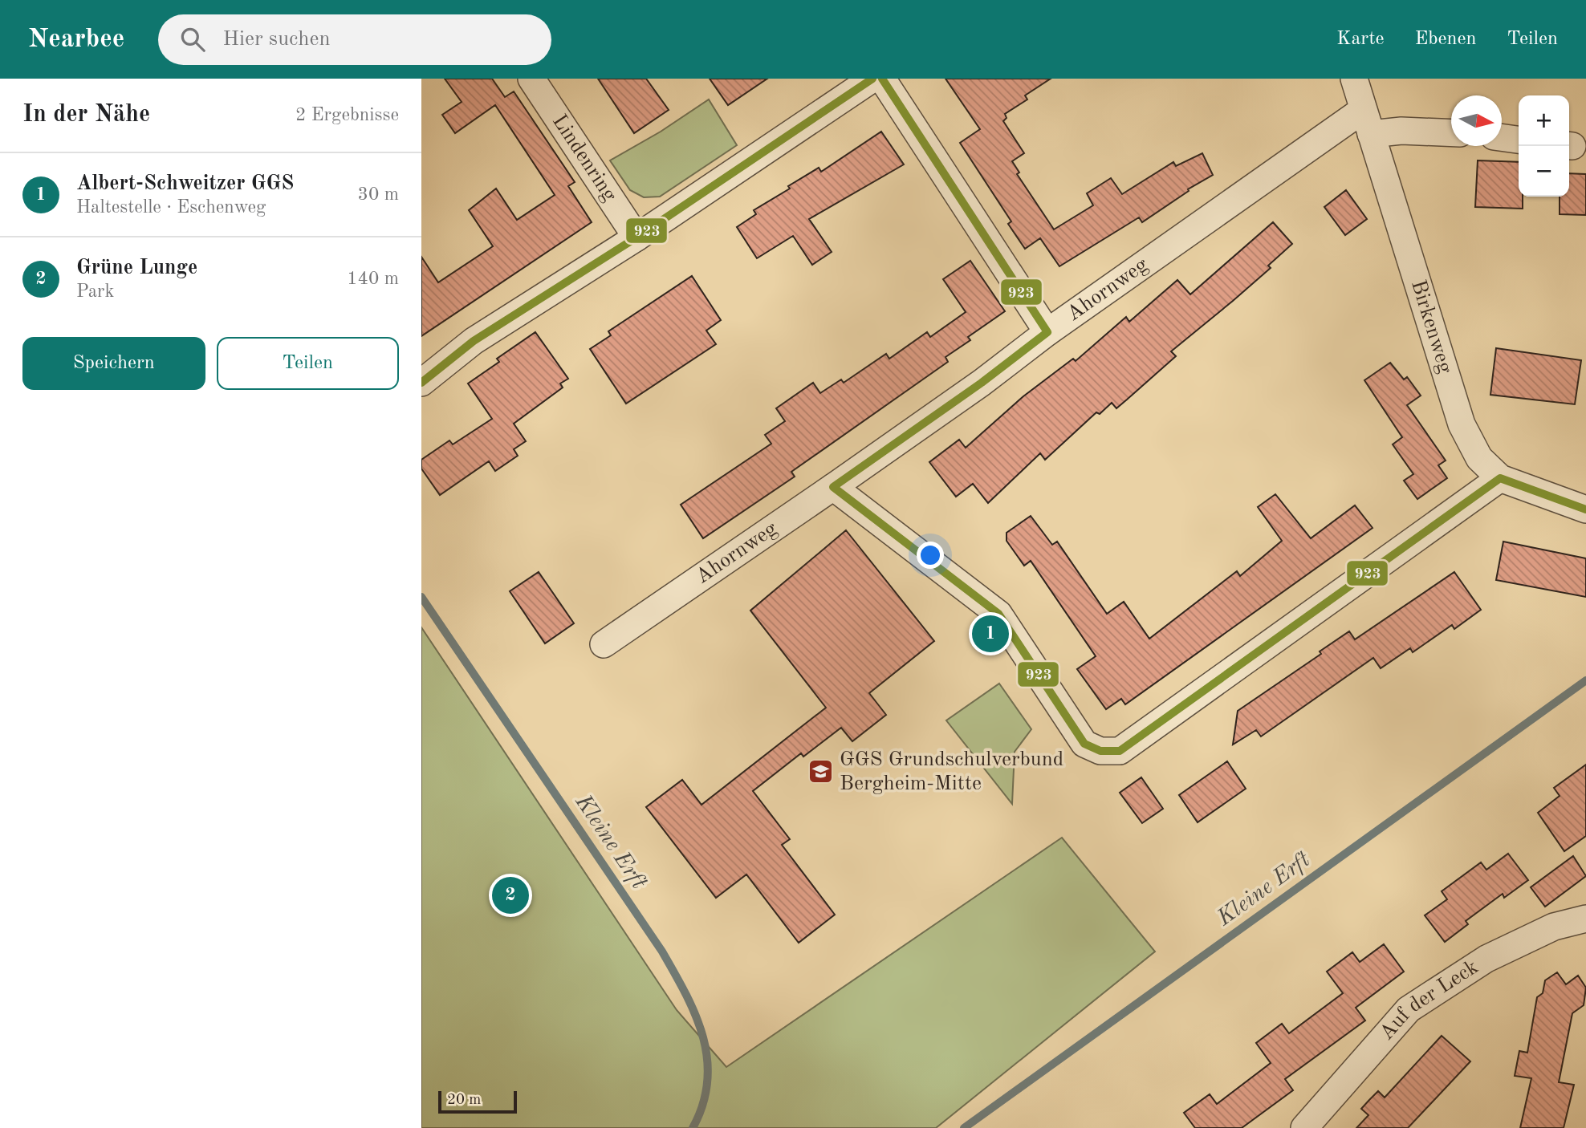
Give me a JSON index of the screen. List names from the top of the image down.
{
  "streets": {
    "street": [
      "Lindenring",
      "Ahornweg",
      "Birkenweg",
      "Auf der Leck"
    ]
  },
  "crossings": [
    ["Ahornweg", "Birkenweg"]
  ],
  "water": ["Kleine Erft"],
  "places": {
    "school or university": ["GGS Grundschulverbund Bergheim-Mitte"]
  },
  "lines": ["transit line 923"],
  "scale_bar": "20 m",
  "north": "right",
  "page": {
    "header": "Nearbee",
    "search": "Hier suchen",
    "nav": ["Karte", "Ebenen", "Teilen"],
    "heading": ["In der Nähe", "2 Ergebnisse"],
    "map_buttons": ["+", "−"],
    "list": [
      {
        "mark": "1",
        "name": "Albert-Schweitzer GGS",
        "note": "Haltestelle · Eschenweg",
        "value": "30 m"
      },
      {
        "mark": "2",
        "name": "Grüne Lunge",
        "note": "Park",
        "value": "140 m"
      }
    ],
    "buttons": ["Speichern", "Teilen"],
    "pins": ["1", "2"],
    "scale": "20 m"
  }
}
